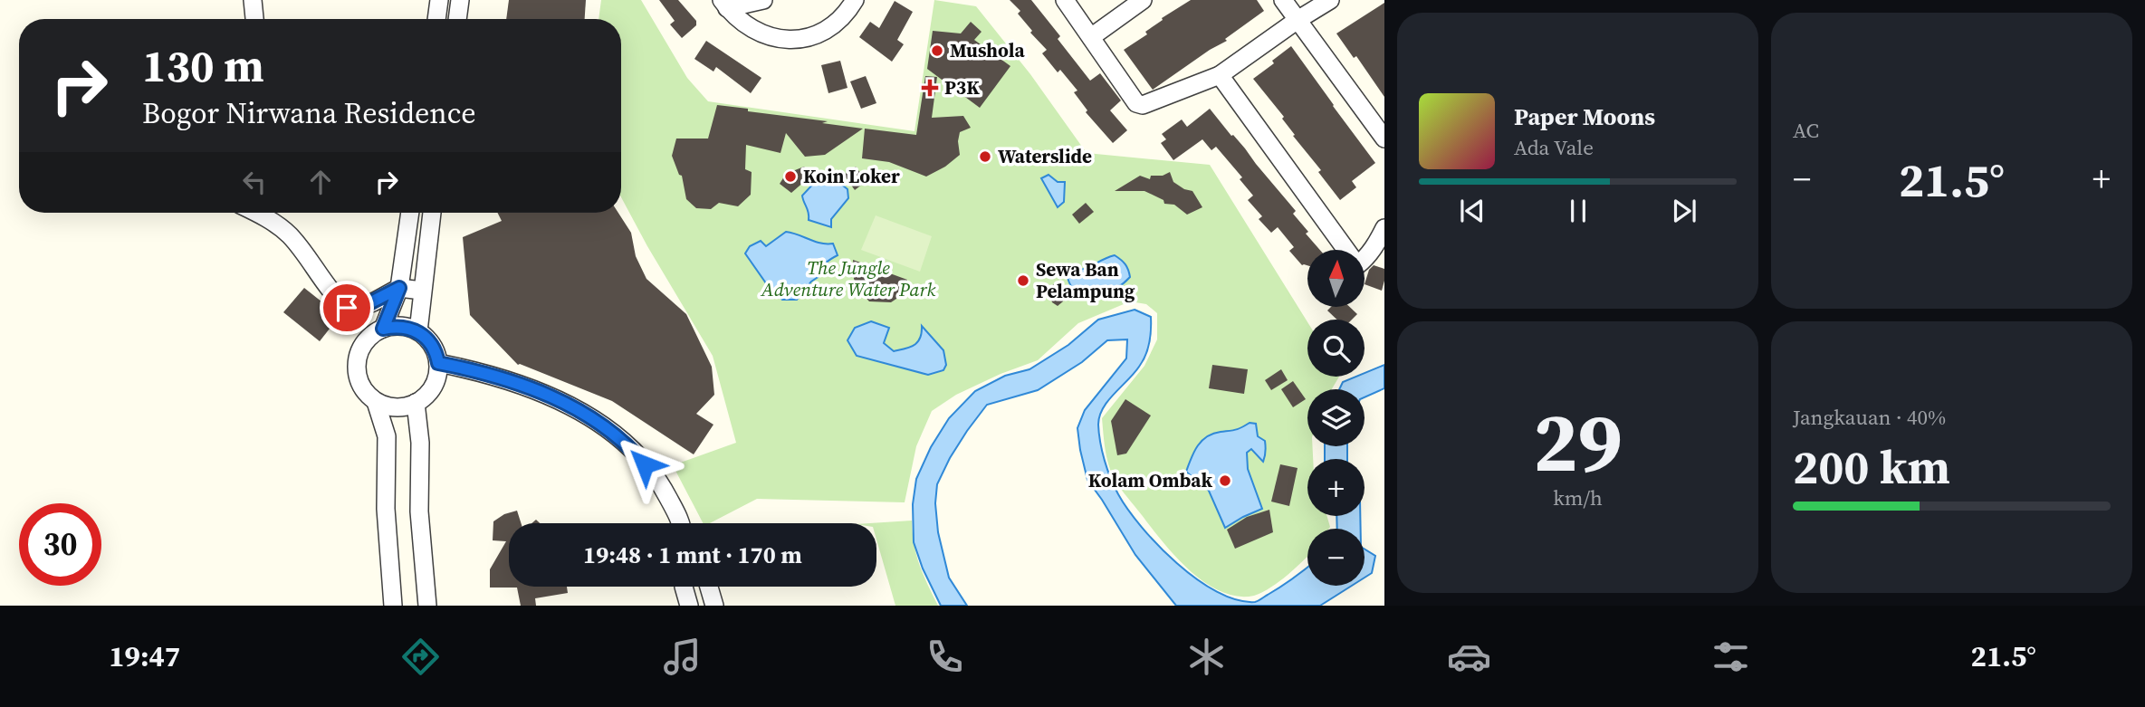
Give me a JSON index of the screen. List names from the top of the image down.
{
  "parks": ["The Jungle Adventure Water Park"],
  "places": {
    "other": [
      "Mushola",
      "Waterslide",
      "Koin Loker",
      "Sewa Ban Pelampung",
      "Kolam Ombak"
    ],
    "health": ["P3K"]
  },
  "north": "top",
  "page": {
    "tile": [
      "AC",
      ["29", "km/h"],
      ["Jangkauan · 40%", "200 km"]
    ],
    "turn": ["130 m", "Bogor Nirwana Residence"],
    "song": ["Paper Moons", "Ada Vale"],
    "heat": ["−", "21.5°", "+"],
    "map_buttons": ["+", "−"],
    "limit": "30",
    "trip": "19:48 · 1 mnt · 170 m",
    "tabs": ["19:47", "21.5°"]
  }
}
